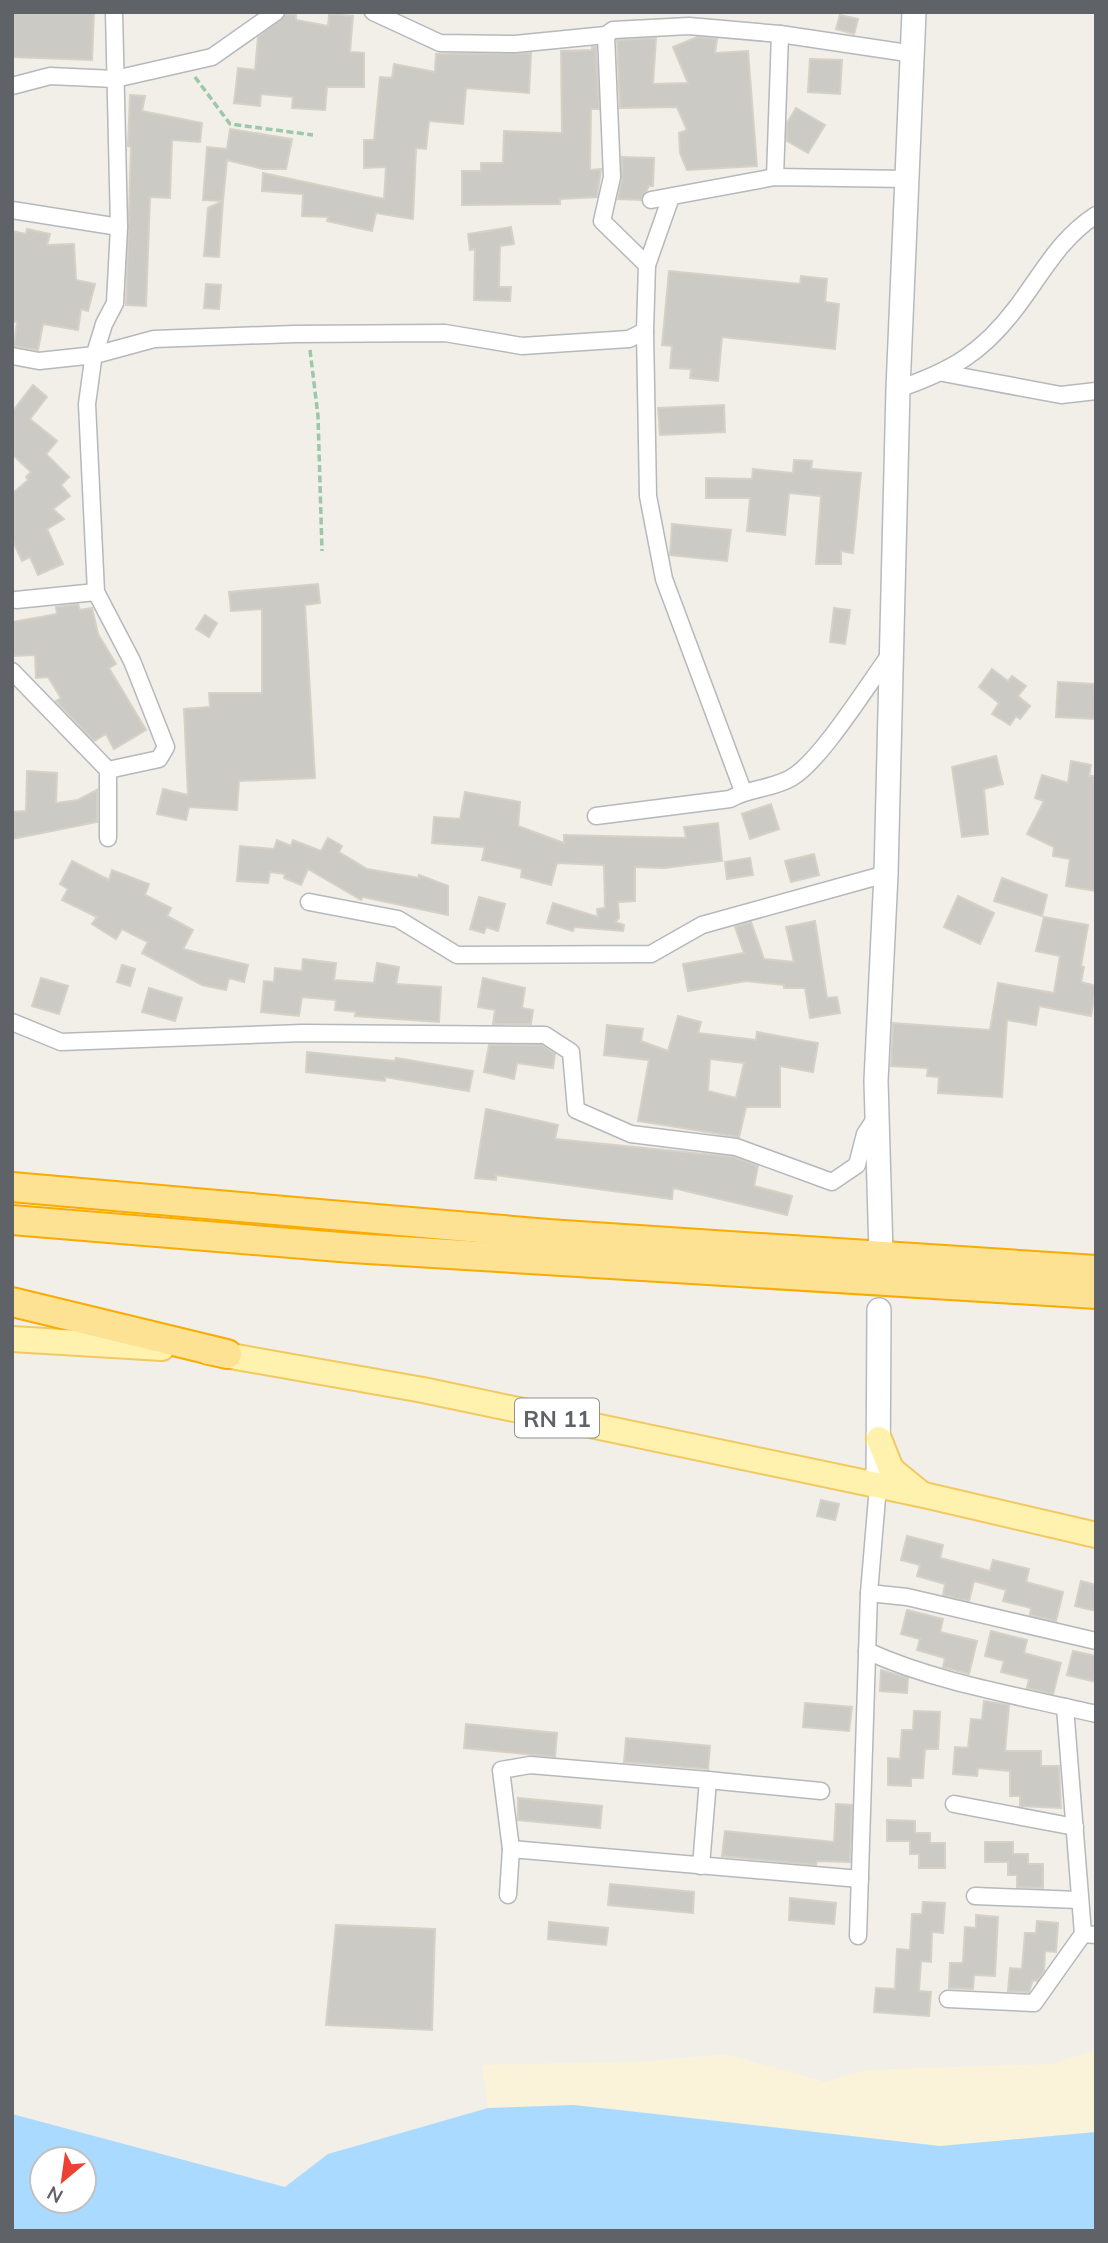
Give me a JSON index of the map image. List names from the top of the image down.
{
  "streets": {
    "main road": ["RN 11"]
  },
  "north": "bottom left"
}
